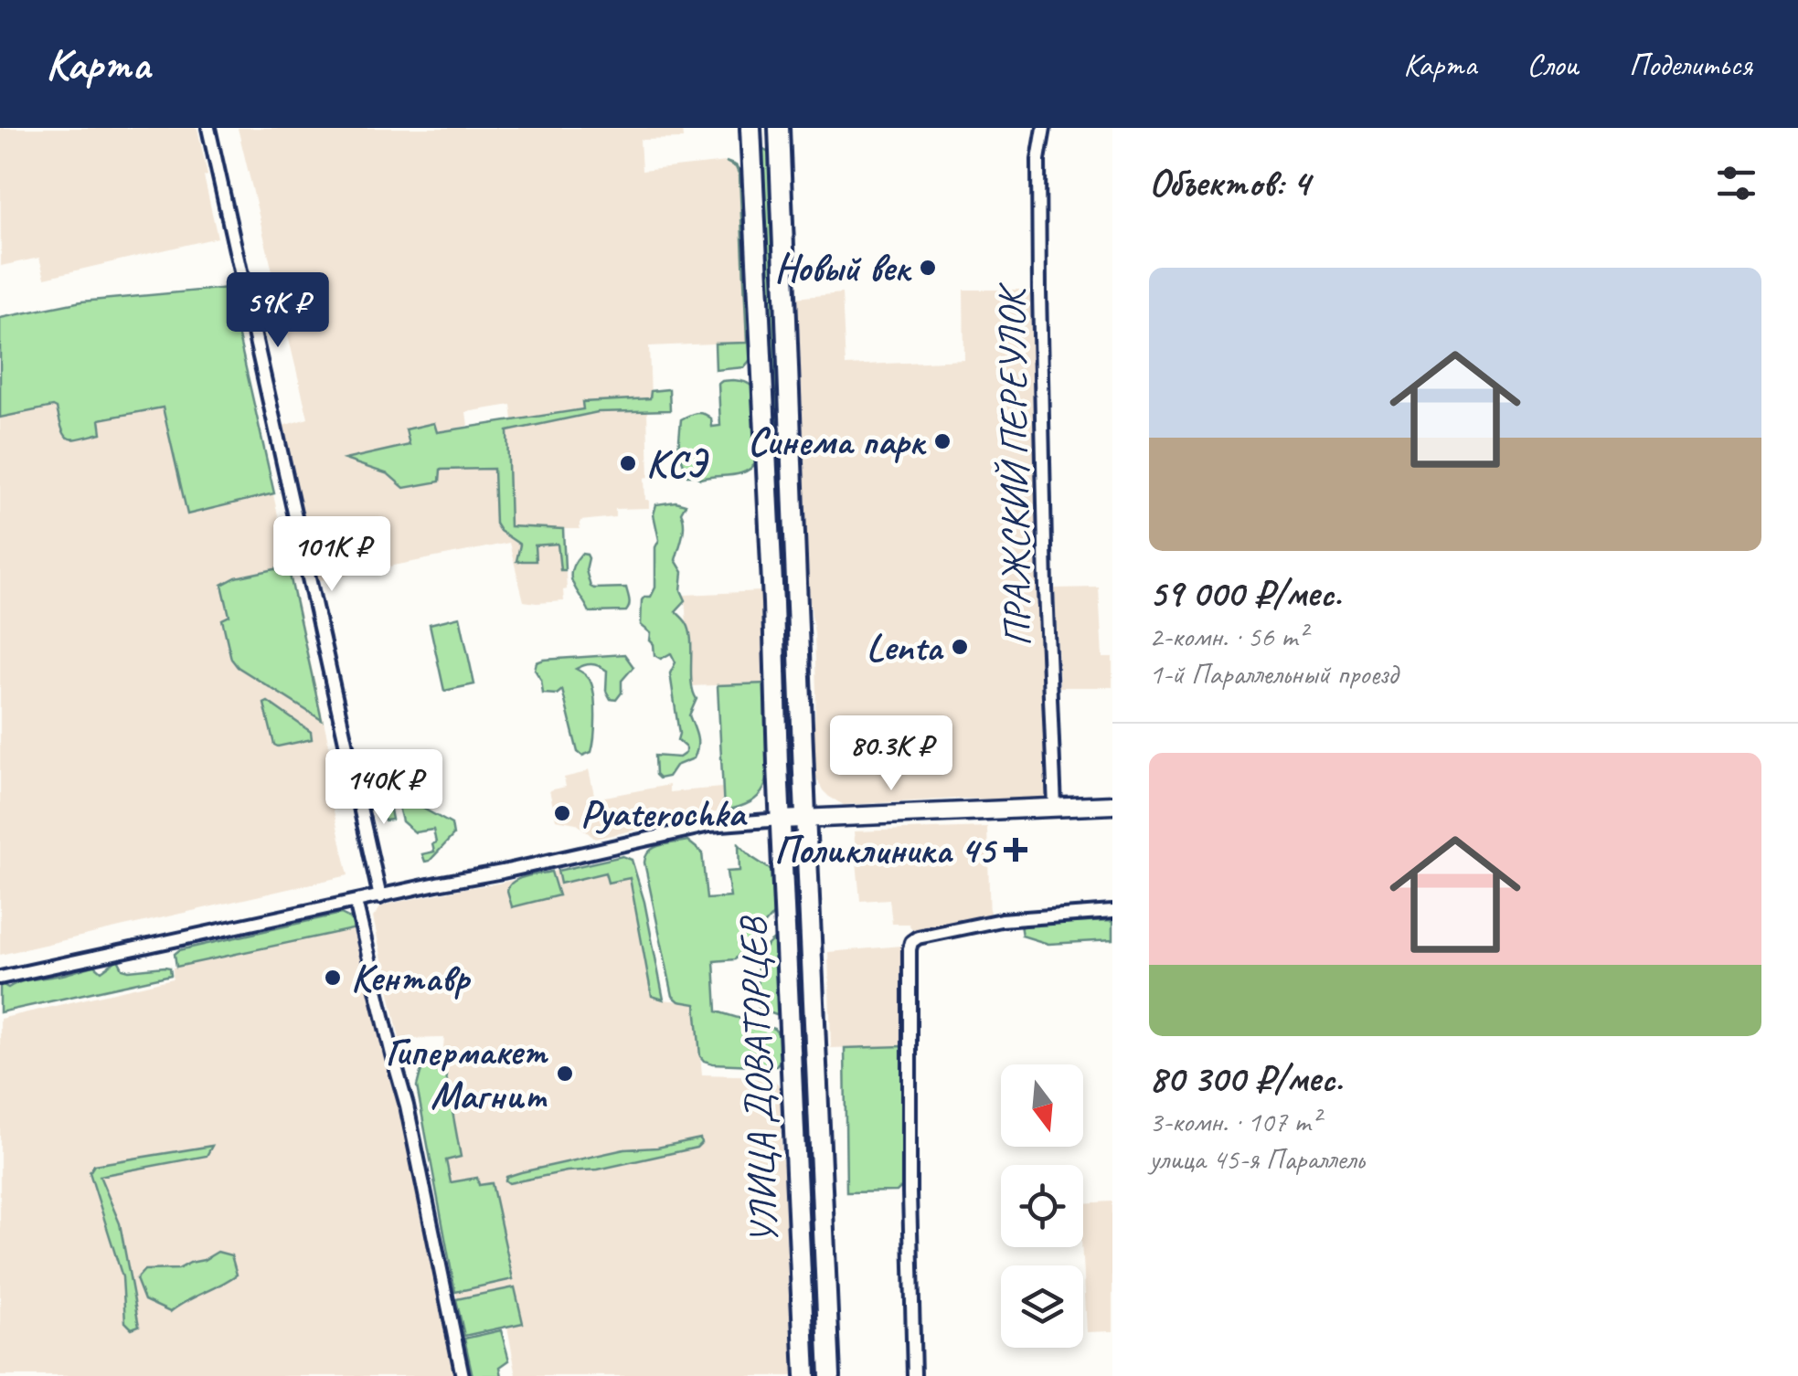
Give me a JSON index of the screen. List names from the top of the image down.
{
  "streets": {
    "main road": ["УЛИЦА ДОВАТОРЦЕВ"],
    "street": ["ПРАЖСКИЙ ПЕРЕУЛОК"]
  },
  "places": {
    "other": [
      "Новый век",
      "Синема парк",
      "КСЭ",
      "Lenta",
      "Pyaterochka",
      "Кентавр",
      "Гипермакет Магнит"
    ],
    "health": ["Поликлиника 45"]
  },
  "north": "bottom",
  "page": {
    "header": "Карта",
    "nav": ["Карта", "Слои", "Поделиться"],
    "heading": "Объектов: 4",
    "list": [
      {
        "name": "59 000 ₽/мес.",
        "note": "2-комн. · 56 m² · 1-й Параллельный проезд"
      },
      {
        "name": "80 300 ₽/мес.",
        "note": "3-комн. · 107 m² · улица 45-я Параллель"
      }
    ],
    "price": [
      "59K ₽",
      "101K ₽",
      "80.3K ₽",
      "140K ₽"
    ]
  }
}
